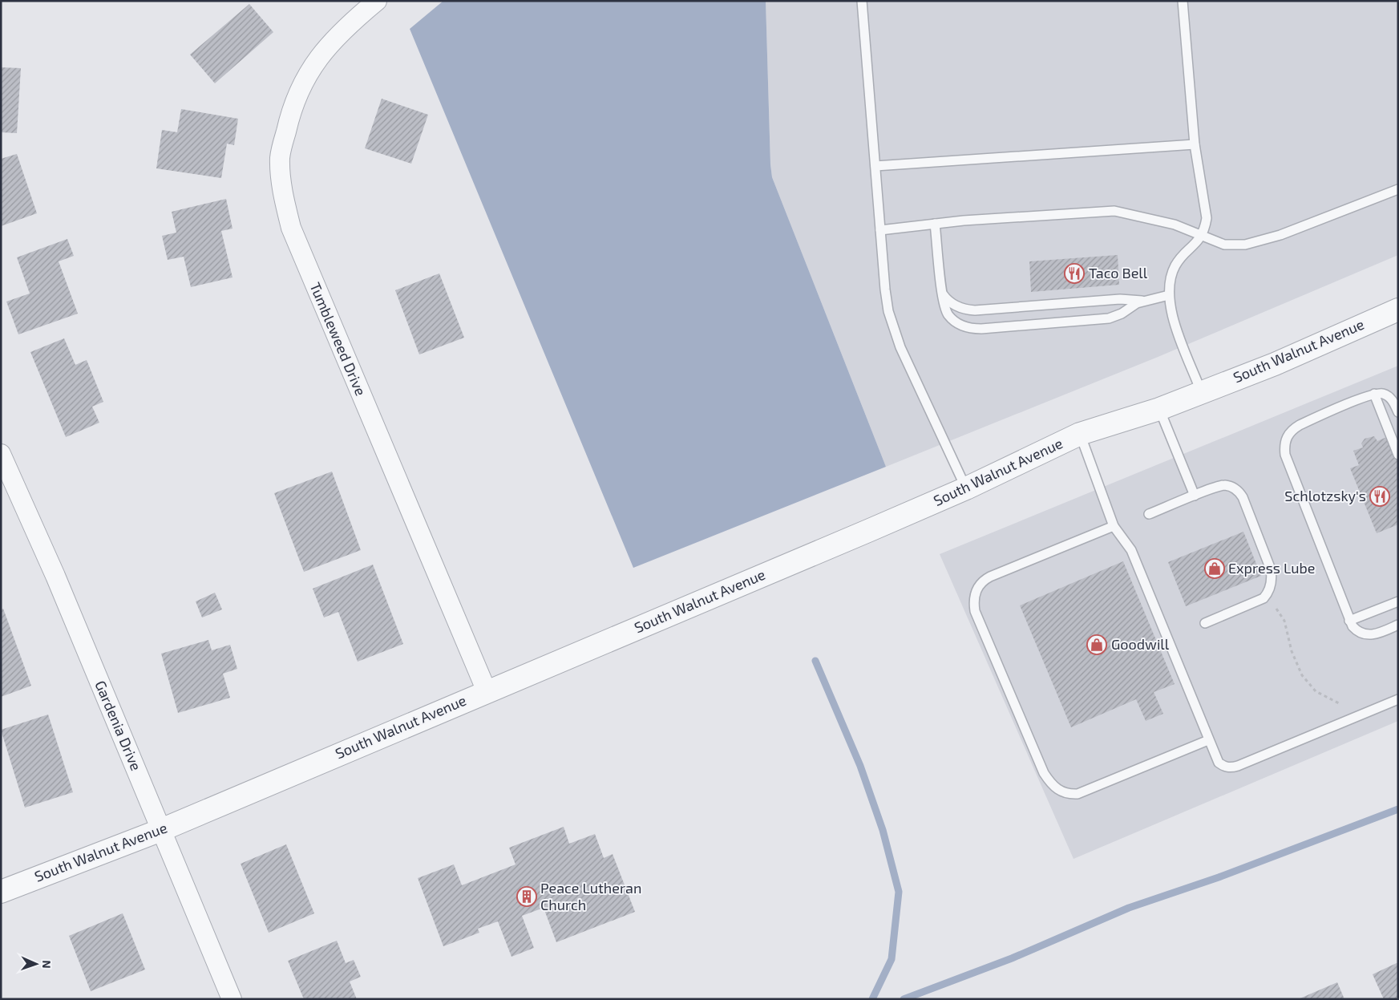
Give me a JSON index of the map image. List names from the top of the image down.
{
  "streets": {
    "street": ["Tumbleweed Drive", "South Walnut Avenue", "Gardenia Drive"]
  },
  "crossings": [
    ["Tumbleweed Drive", "South Walnut Avenue"],
    ["South Walnut Avenue", "Gardenia Drive"]
  ],
  "places": {
    "restaurant": ["Taco Bell", "Schlotzsky's"],
    "shop": ["Express Lube", "Goodwill"],
    "building": ["Peace Lutheran Church"]
  },
  "north": "right"
}
